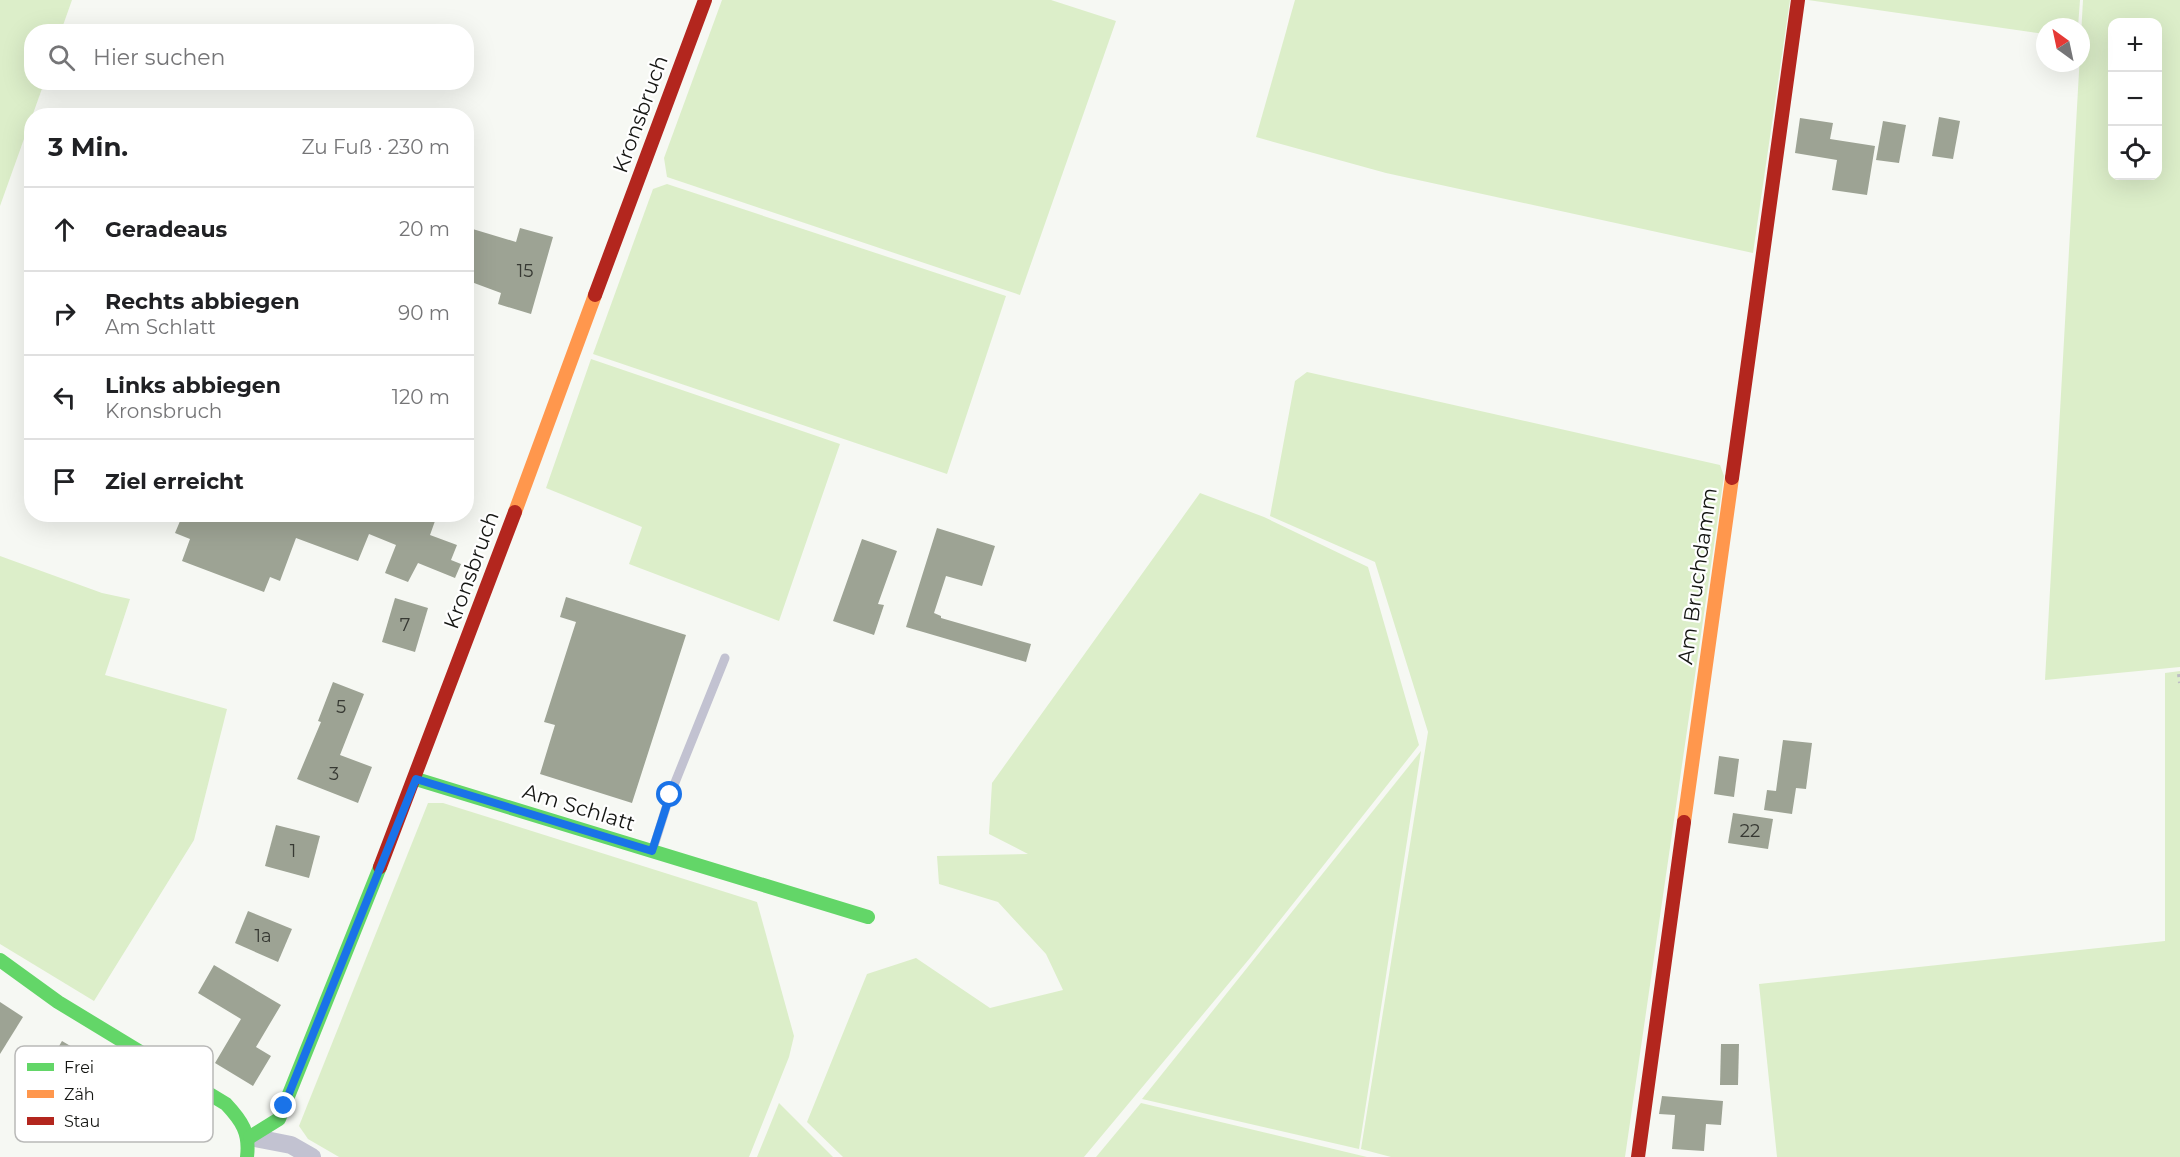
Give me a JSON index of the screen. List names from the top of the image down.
{
  "streets": {
    "street": ["Kronsbruch", "Am Bruchdamm", "Am Schlatt"]
  },
  "crossings": [
    ["Kronsbruch", "Am Schlatt"]
  ],
  "house_numbers": [
    "15",
    "7",
    "5",
    "3",
    "22",
    "1",
    "1a"
  ],
  "legend": ["Frei", "Zäh", "Stau"],
  "north": "top left",
  "page": {
    "map_buttons": ["+", "−"],
    "search": "Hier suchen",
    "heading": ["3 Min.", "Zu Fuß · 230 m"],
    "list": [
      ["Geradeaus", "20 m"],
      ["Rechts abbiegen", "Am Schlatt", "90 m"],
      ["Links abbiegen", "Kronsbruch", "120 m"],
      "Ziel erreicht"
    ]
  }
}
